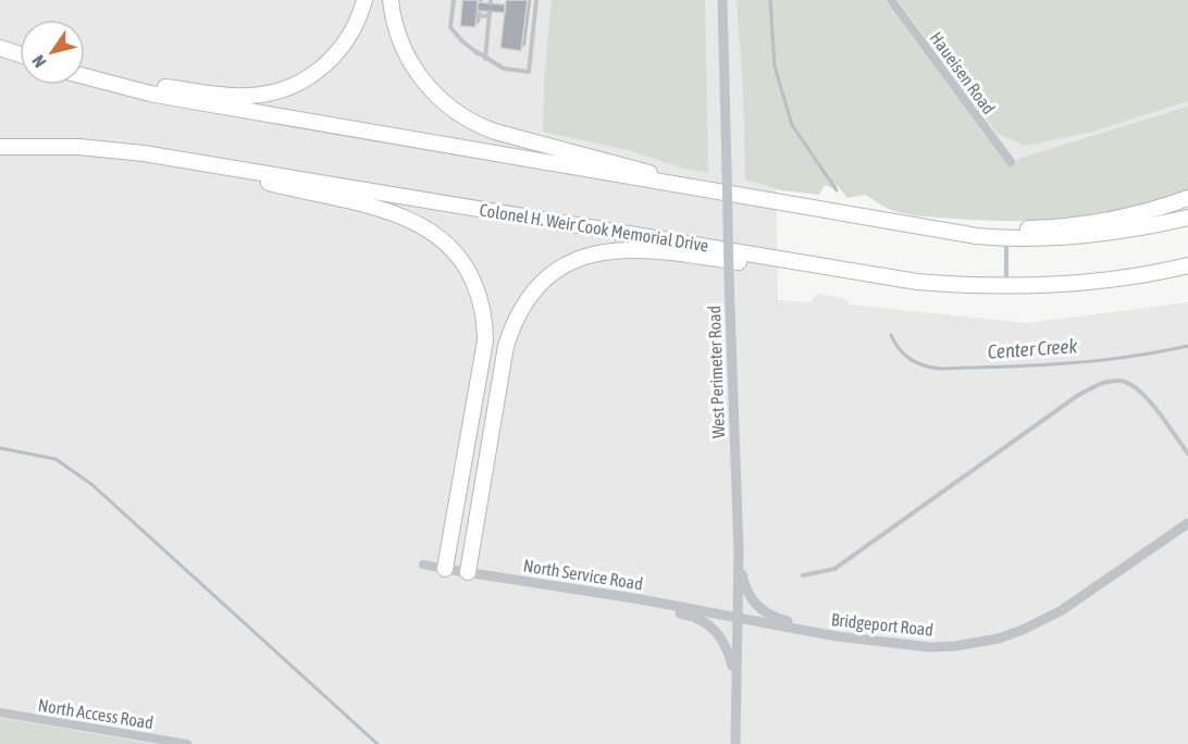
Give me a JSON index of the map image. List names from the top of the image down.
{
  "streets": {
    "highway": ["Colonel H. Weir Cook Memorial Drive"],
    "street": [
      "Haueisen Road",
      "West Perimeter Road",
      "North Service Road",
      "Bridgeport Road",
      "North Access Road"
    ]
  },
  "crossings": [
    ["West Perimeter Road", "North Service Road"],
    ["West Perimeter Road", "Bridgeport Road"],
    ["North Service Road", "Bridgeport Road"]
  ],
  "water": ["Center Creek"],
  "north": "bottom left"
}
